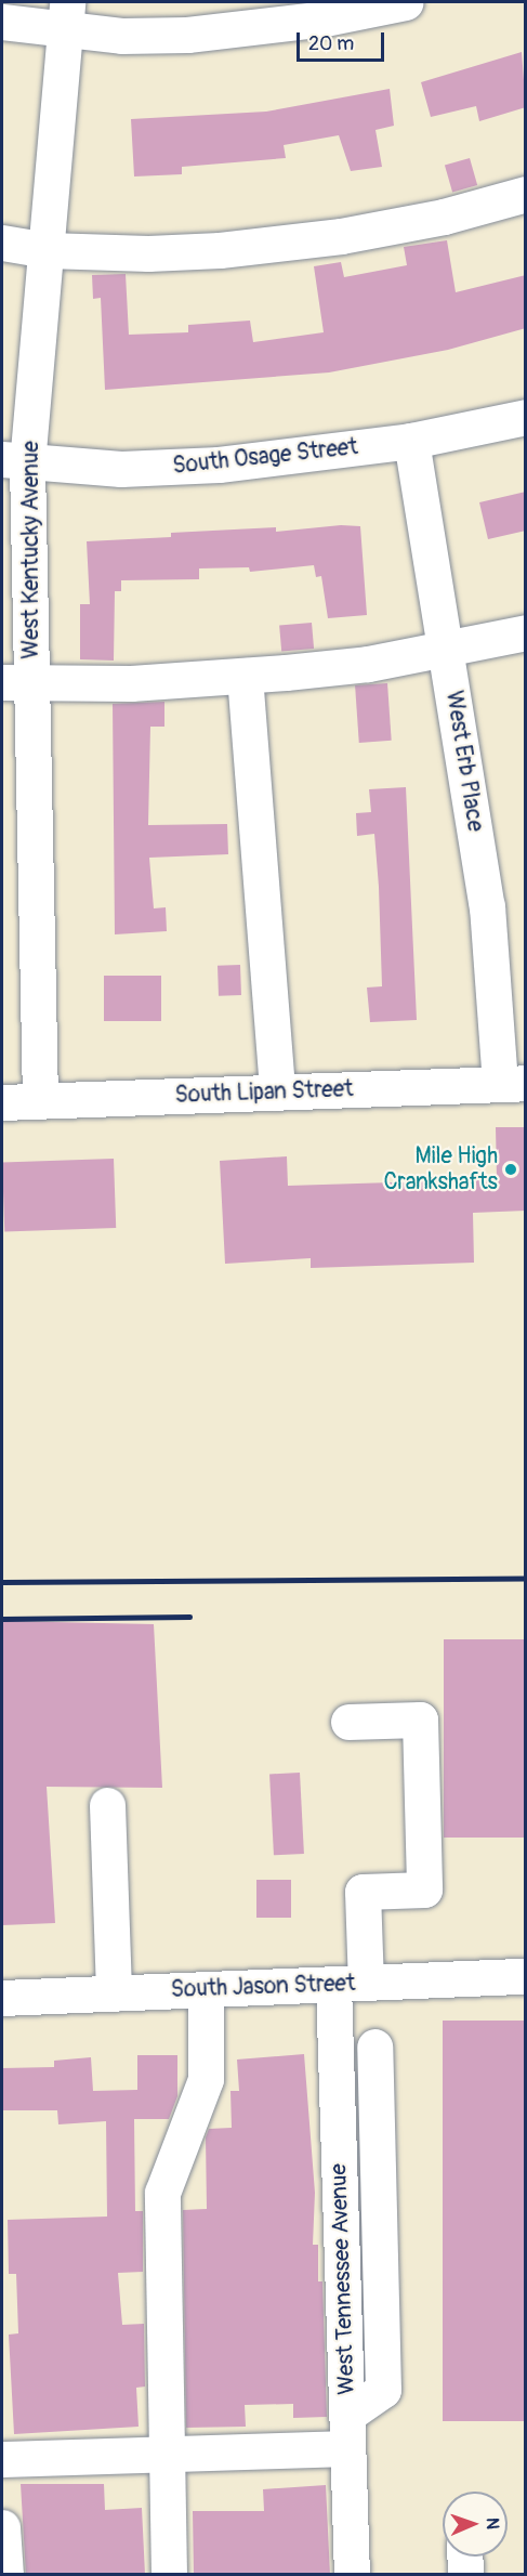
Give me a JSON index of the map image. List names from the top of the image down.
{
  "streets": {
    "street": [
      "South Osage Street",
      "West Kentucky Avenue",
      "West Erb Place",
      "South Lipan Street",
      "South Jason Street",
      "West Tennessee Avenue"
    ]
  },
  "crossings": [
    ["South Osage Street", "West Kentucky Avenue"],
    ["South Osage Street", "West Erb Place"],
    ["West Kentucky Avenue", "South Lipan Street"],
    ["West Erb Place", "South Lipan Street"],
    ["South Jason Street", "West Tennessee Avenue"]
  ],
  "places": ["Mile High Crankshafts"],
  "scale_bar": "20 m",
  "north": "right"
}
